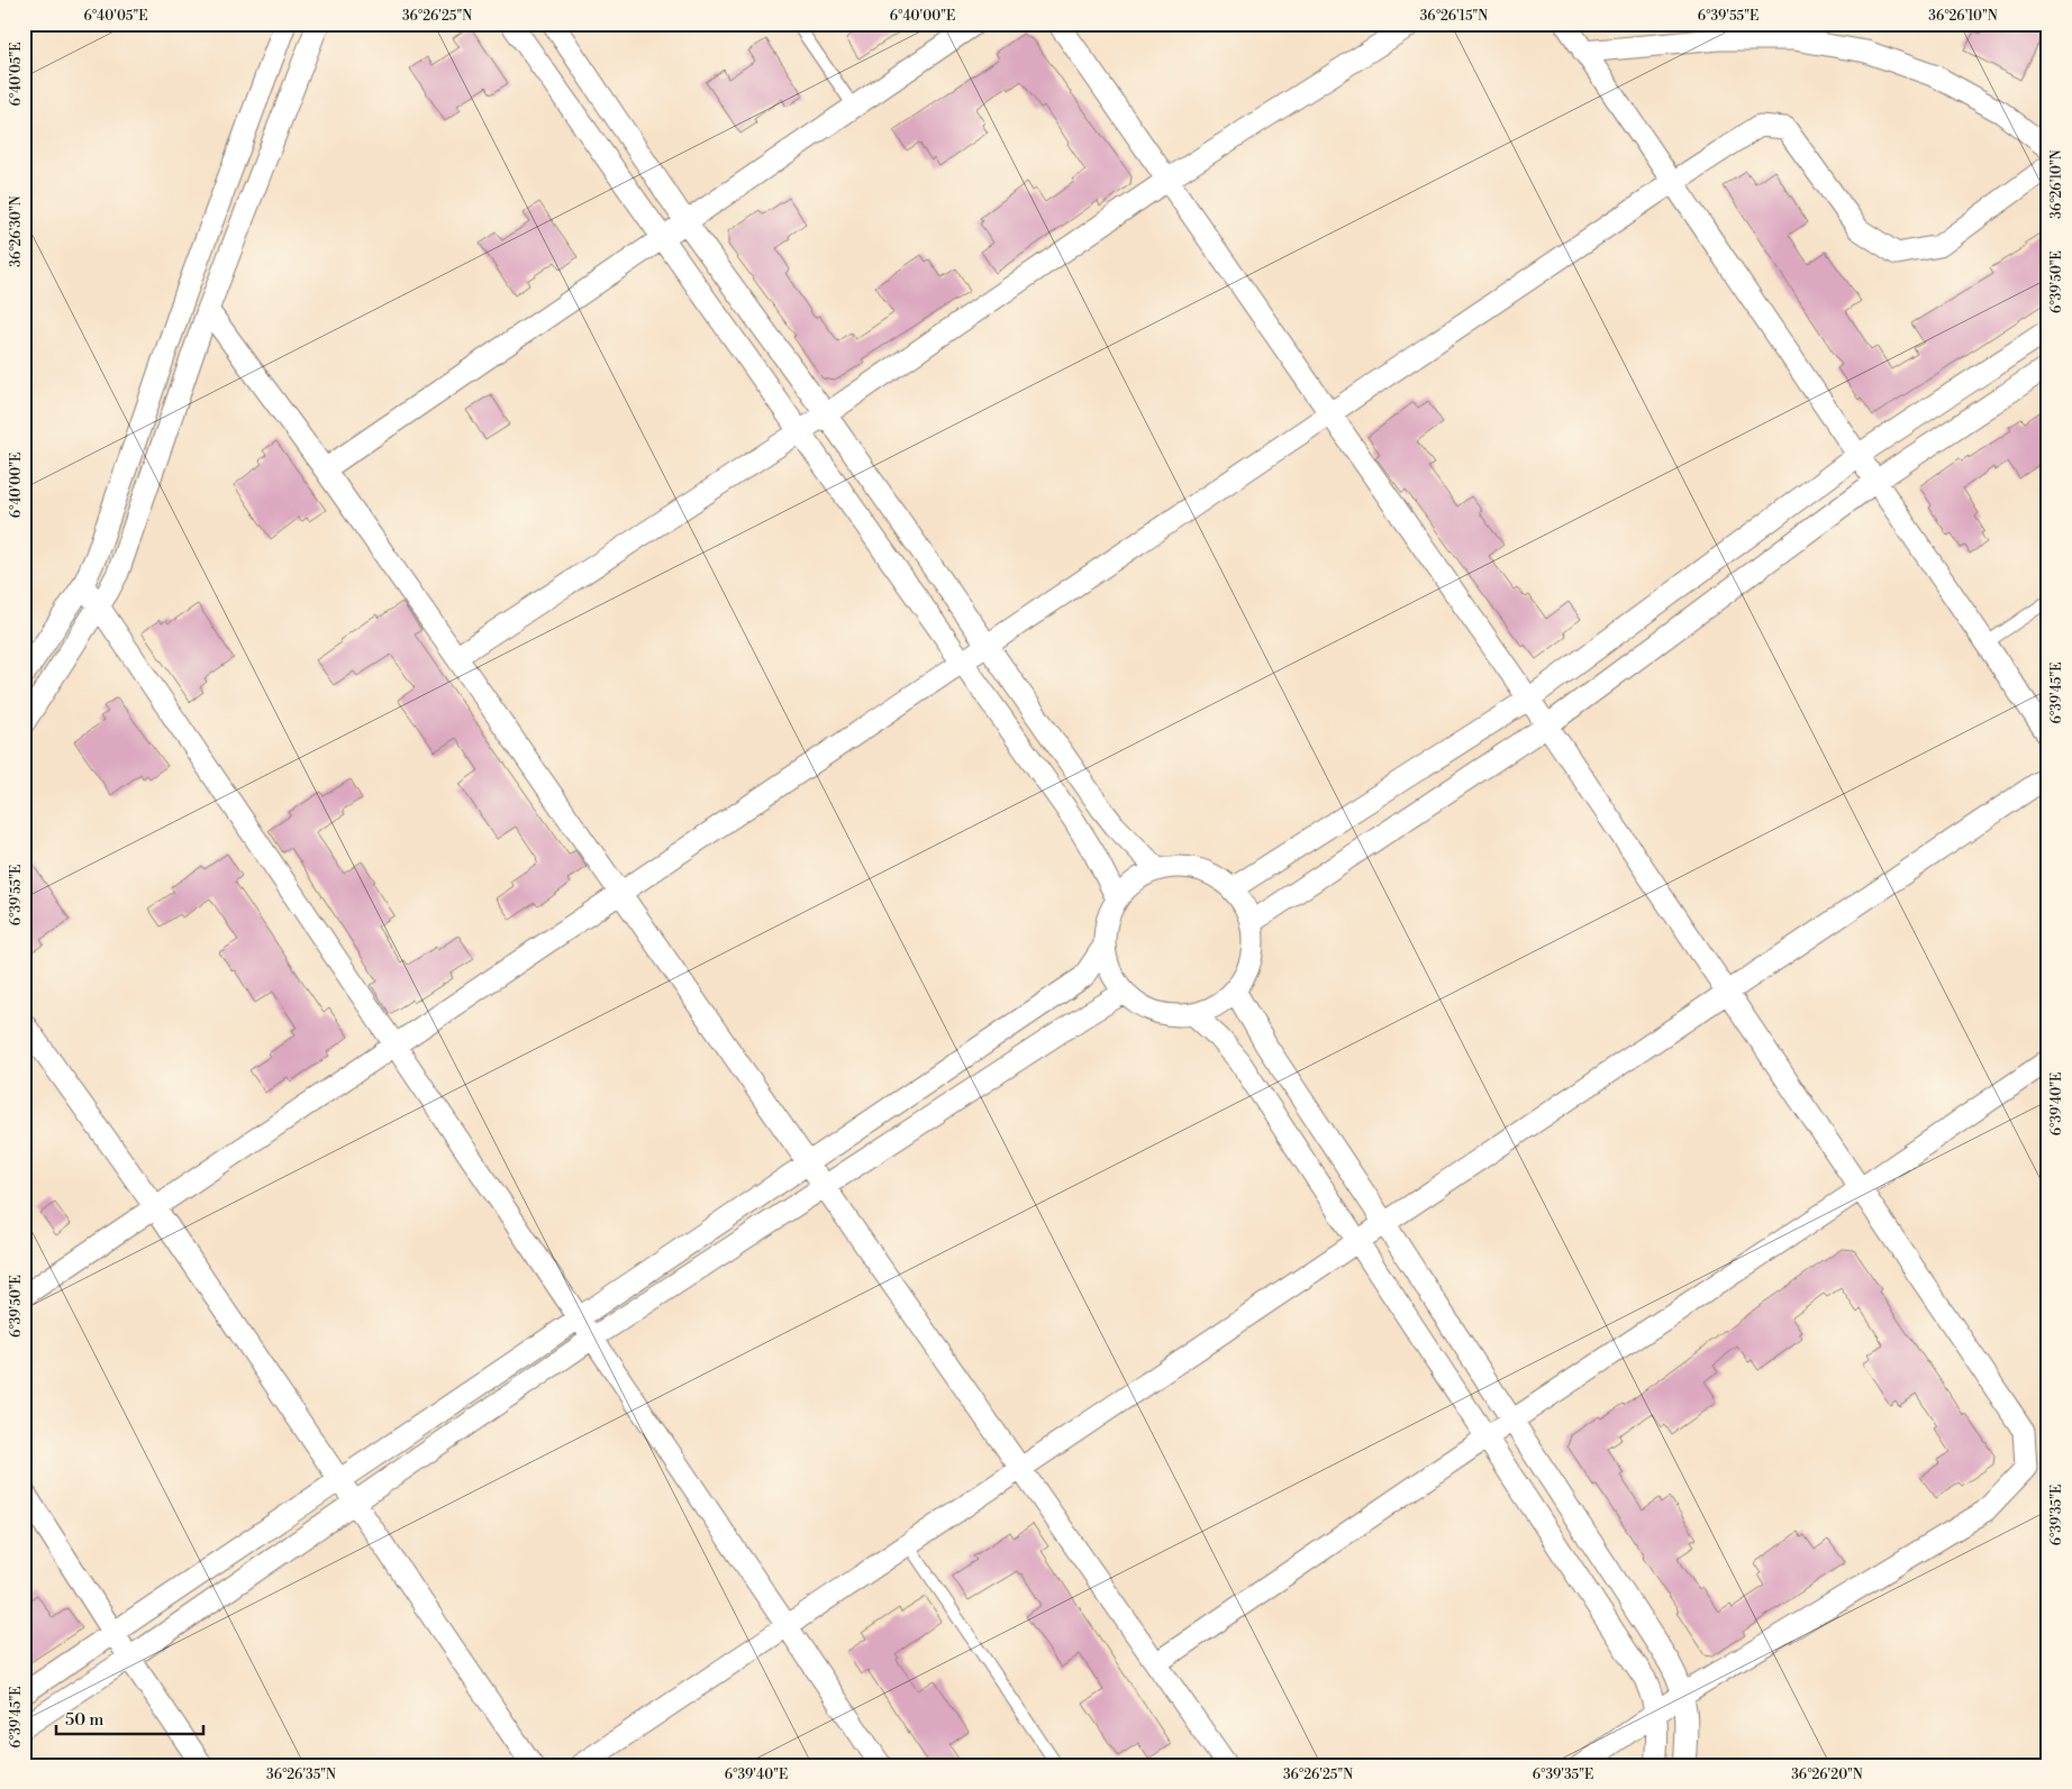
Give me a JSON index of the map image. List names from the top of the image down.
{
  "scale_bar": "50 m",
  "coordinates": [
    "6°40'05\"E",
    "36°26'25\"N",
    "6°40'00\"E",
    "36°26'15\"N",
    "6°39'55\"E",
    "36°26'10\"N",
    "36°26'30\"N",
    "6°39'50\"E",
    "6°39'45\"E",
    "6°39'40\"E",
    "6°39'35\"E",
    "36°26'35\"N",
    "36°26'20\"N"
  ]
}
